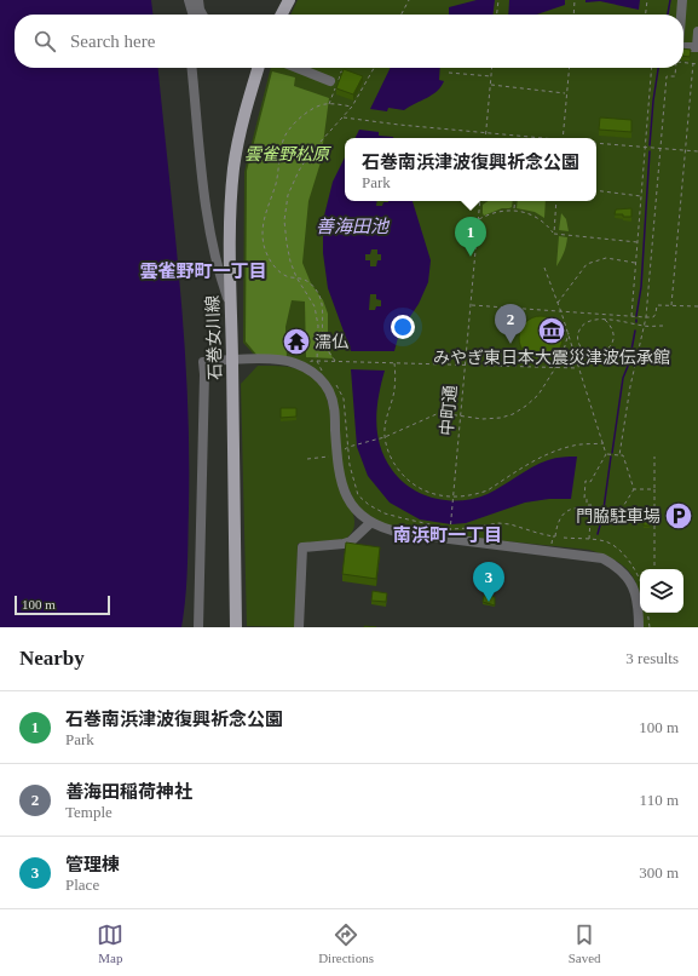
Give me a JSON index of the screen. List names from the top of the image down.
{
  "streets": {
    "main road": ["石巻女川線"],
    "path": ["中町通"]
  },
  "districts": ["雲雀野町一丁目", "南浜町一丁目"],
  "water": ["善海田池"],
  "parks": ["雲雀野松原"],
  "places": {
    "museum": ["みやぎ東日本大震災津波伝承館"],
    "temple": ["濡仏"],
    "parking": ["門脇駐車場"]
  },
  "scale_bar": "100 m",
  "page": {
    "search": "Search here",
    "popup": ["石巻南浜津波復興祈念公園", "Park"],
    "pins": ["1", "2", "3"],
    "scale": "100 m",
    "heading": ["Nearby", "3 results"],
    "list": [
      {
        "mark": "1",
        "name": "石巻南浜津波復興祈念公園",
        "note": "Park",
        "value": "100 m"
      },
      {
        "mark": "2",
        "name": "善海田稲荷神社",
        "note": "Temple",
        "value": "110 m"
      },
      {
        "mark": "3",
        "name": "管理棟",
        "note": "Place",
        "value": "300 m"
      }
    ],
    "nav": ["Map", "Directions", "Saved"]
  }
}
